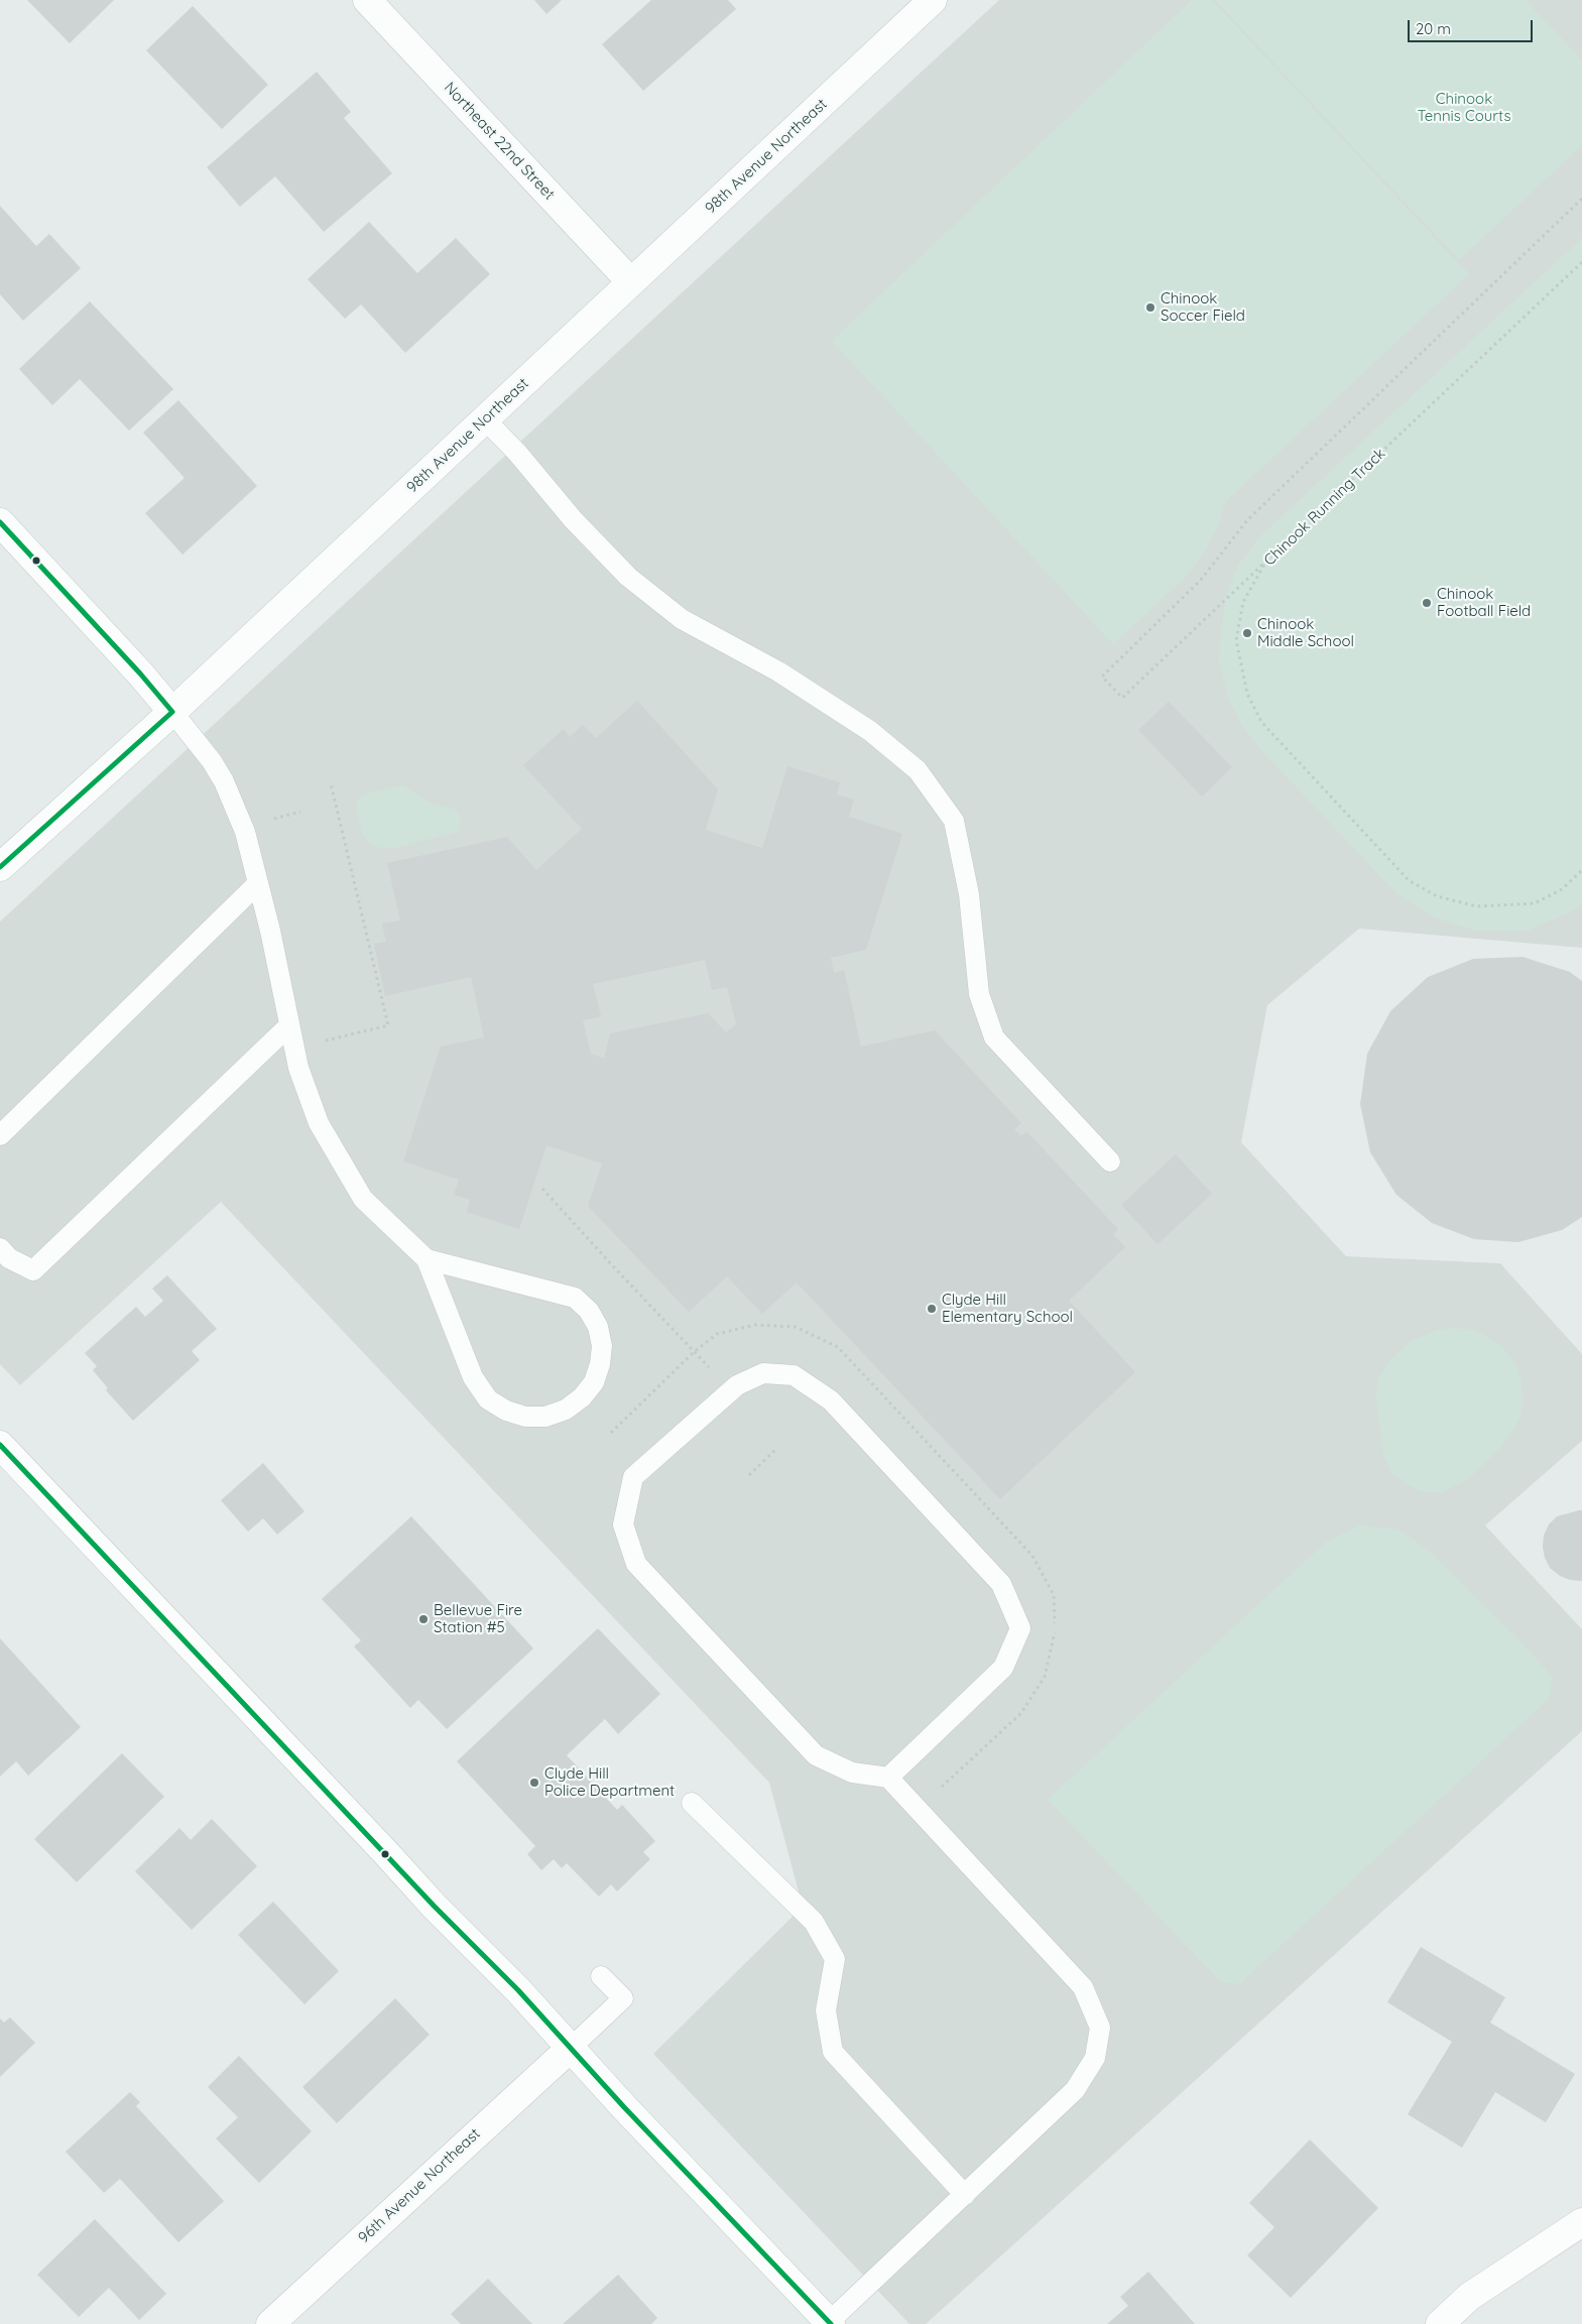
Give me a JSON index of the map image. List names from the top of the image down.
{
  "streets": {
    "street": ["Northeast 22nd Street", "98th Avenue Northeast", "96th Avenue Northeast"],
    "path": ["Chinook Running Track"]
  },
  "crossings": [
    ["Northeast 22nd Street", "98th Avenue Northeast"]
  ],
  "parks": ["Chinook Tennis Courts"],
  "places": [
    "Chinook Soccer Field",
    "Chinook Football Field",
    "Chinook Middle School",
    "Clyde Hill Elementary School",
    "Bellevue Fire Station #5",
    "Clyde Hill Police Department"
  ],
  "scale_bar": "20 m"
}
